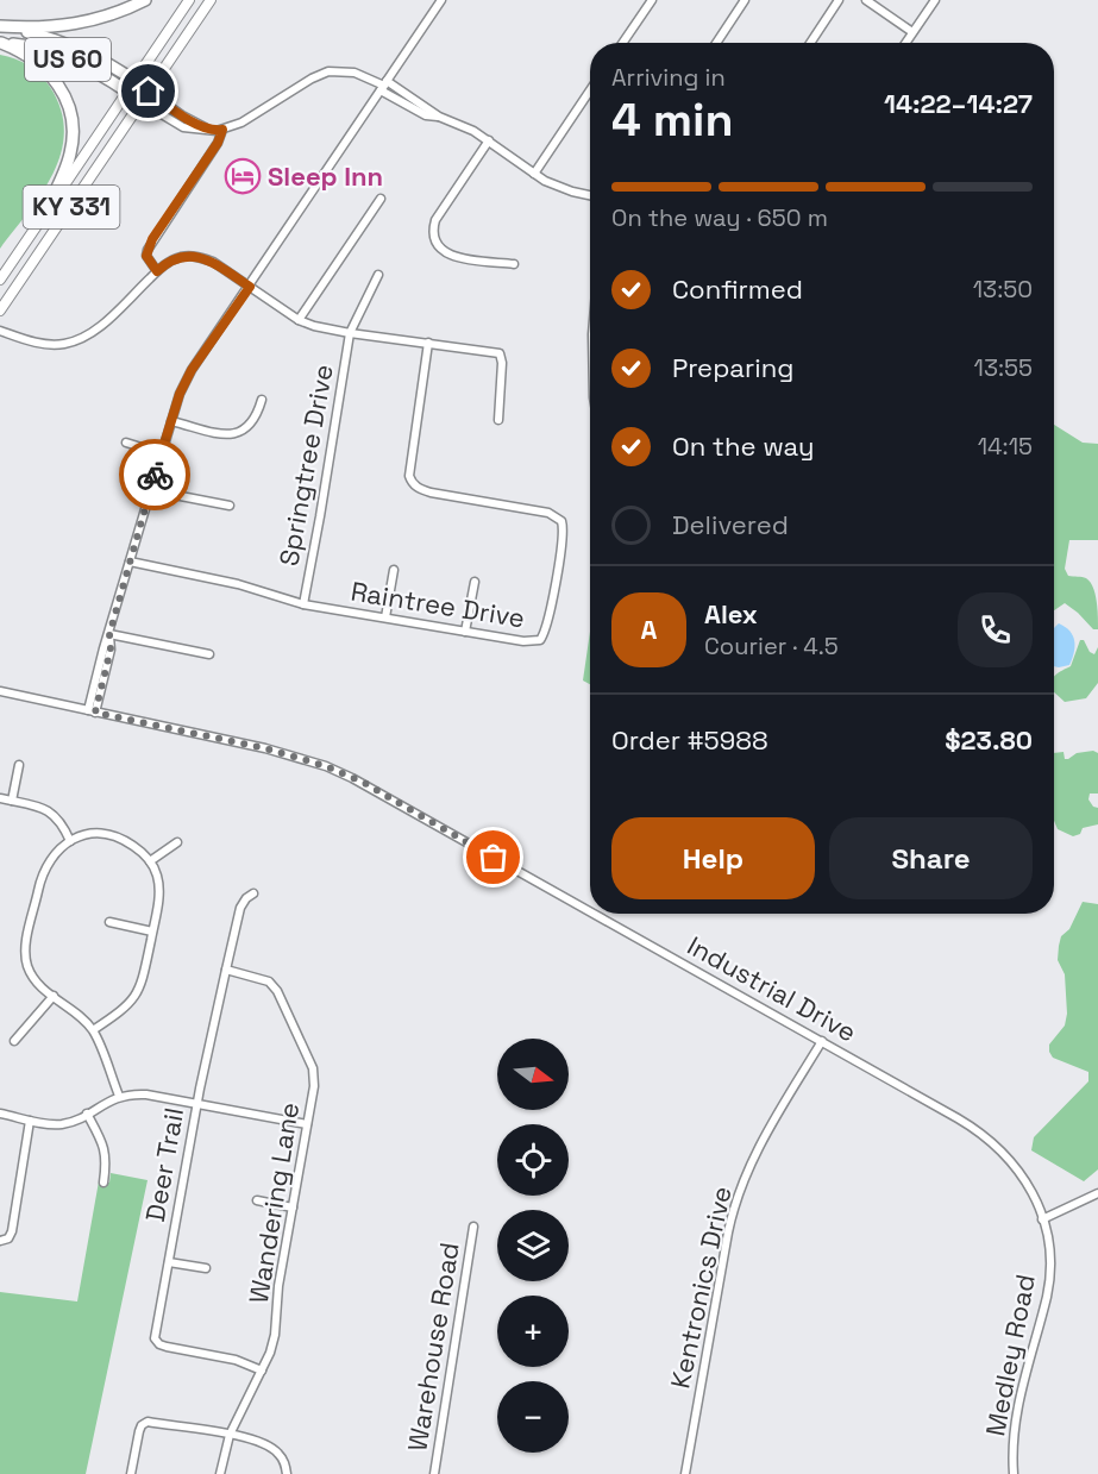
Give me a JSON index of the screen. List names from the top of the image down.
{
  "streets": {
    "highway": ["US 60"],
    "main road": ["KY 331"],
    "street": [
      "Springtree Drive",
      "Raintree Drive",
      "Industrial Drive",
      "Deer Trail",
      "Wandering Lane",
      "Kentronics Drive",
      "Warehouse Road",
      "Medley Road"
    ]
  },
  "crossings": [
    ["US 60", "KY 331"],
    ["Springtree Drive", "Raintree Drive"],
    ["Industrial Drive", "Kentronics Drive"],
    ["Industrial Drive", "Medley Road"],
    ["Deer Trail", "Wandering Lane"]
  ],
  "places": {
    "hotel": ["Sleep Inn"]
  },
  "north": "right",
  "page": {
    "heading": ["4 min", "Arriving in", "14:22–14:27"],
    "panel": [
      "Alex",
      "Courier · 4.5",
      "Order #5988",
      "$23.80"
    ],
    "bar": "On the way · 650 m",
    "list": [
      ["Confirmed", "13:50"],
      ["Preparing", "13:55"],
      ["On the way", "14:15"],
      "Delivered"
    ],
    "round": "A",
    "buttons": ["Help", "Share"],
    "map_buttons": ["+", "−"]
  }
}
